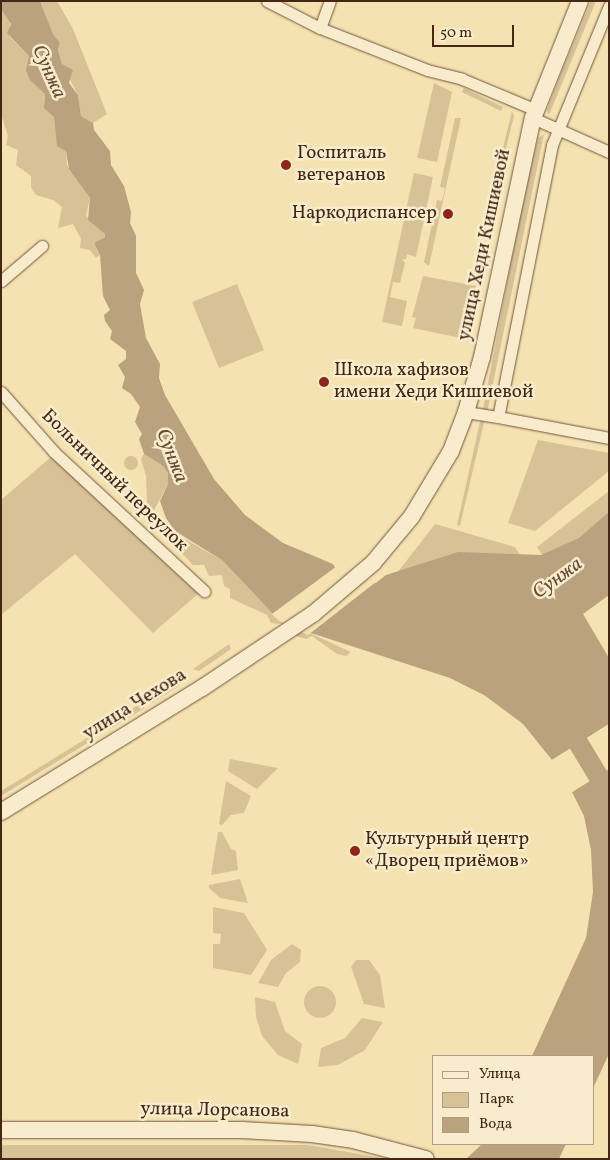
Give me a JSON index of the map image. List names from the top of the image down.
{
  "streets": {
    "main road": ["улица Хеди Кишиевой", "улица Чехова", "улица Лорсанова"],
    "street": ["Больничный переулок"]
  },
  "crossings": [
    ["улица Хеди Кишиевой", "улица Чехова"]
  ],
  "water": ["Сунжа"],
  "places": [
    "Госпиталь ветеранов",
    "Наркодиспансер",
    "Школа хафизов имени Хеди Кишиевой",
    "Культурный центр «Дворец приёмов»"
  ],
  "legend": ["Улица", "Парк", "Вода"],
  "scale_bar": "50 m"
}
